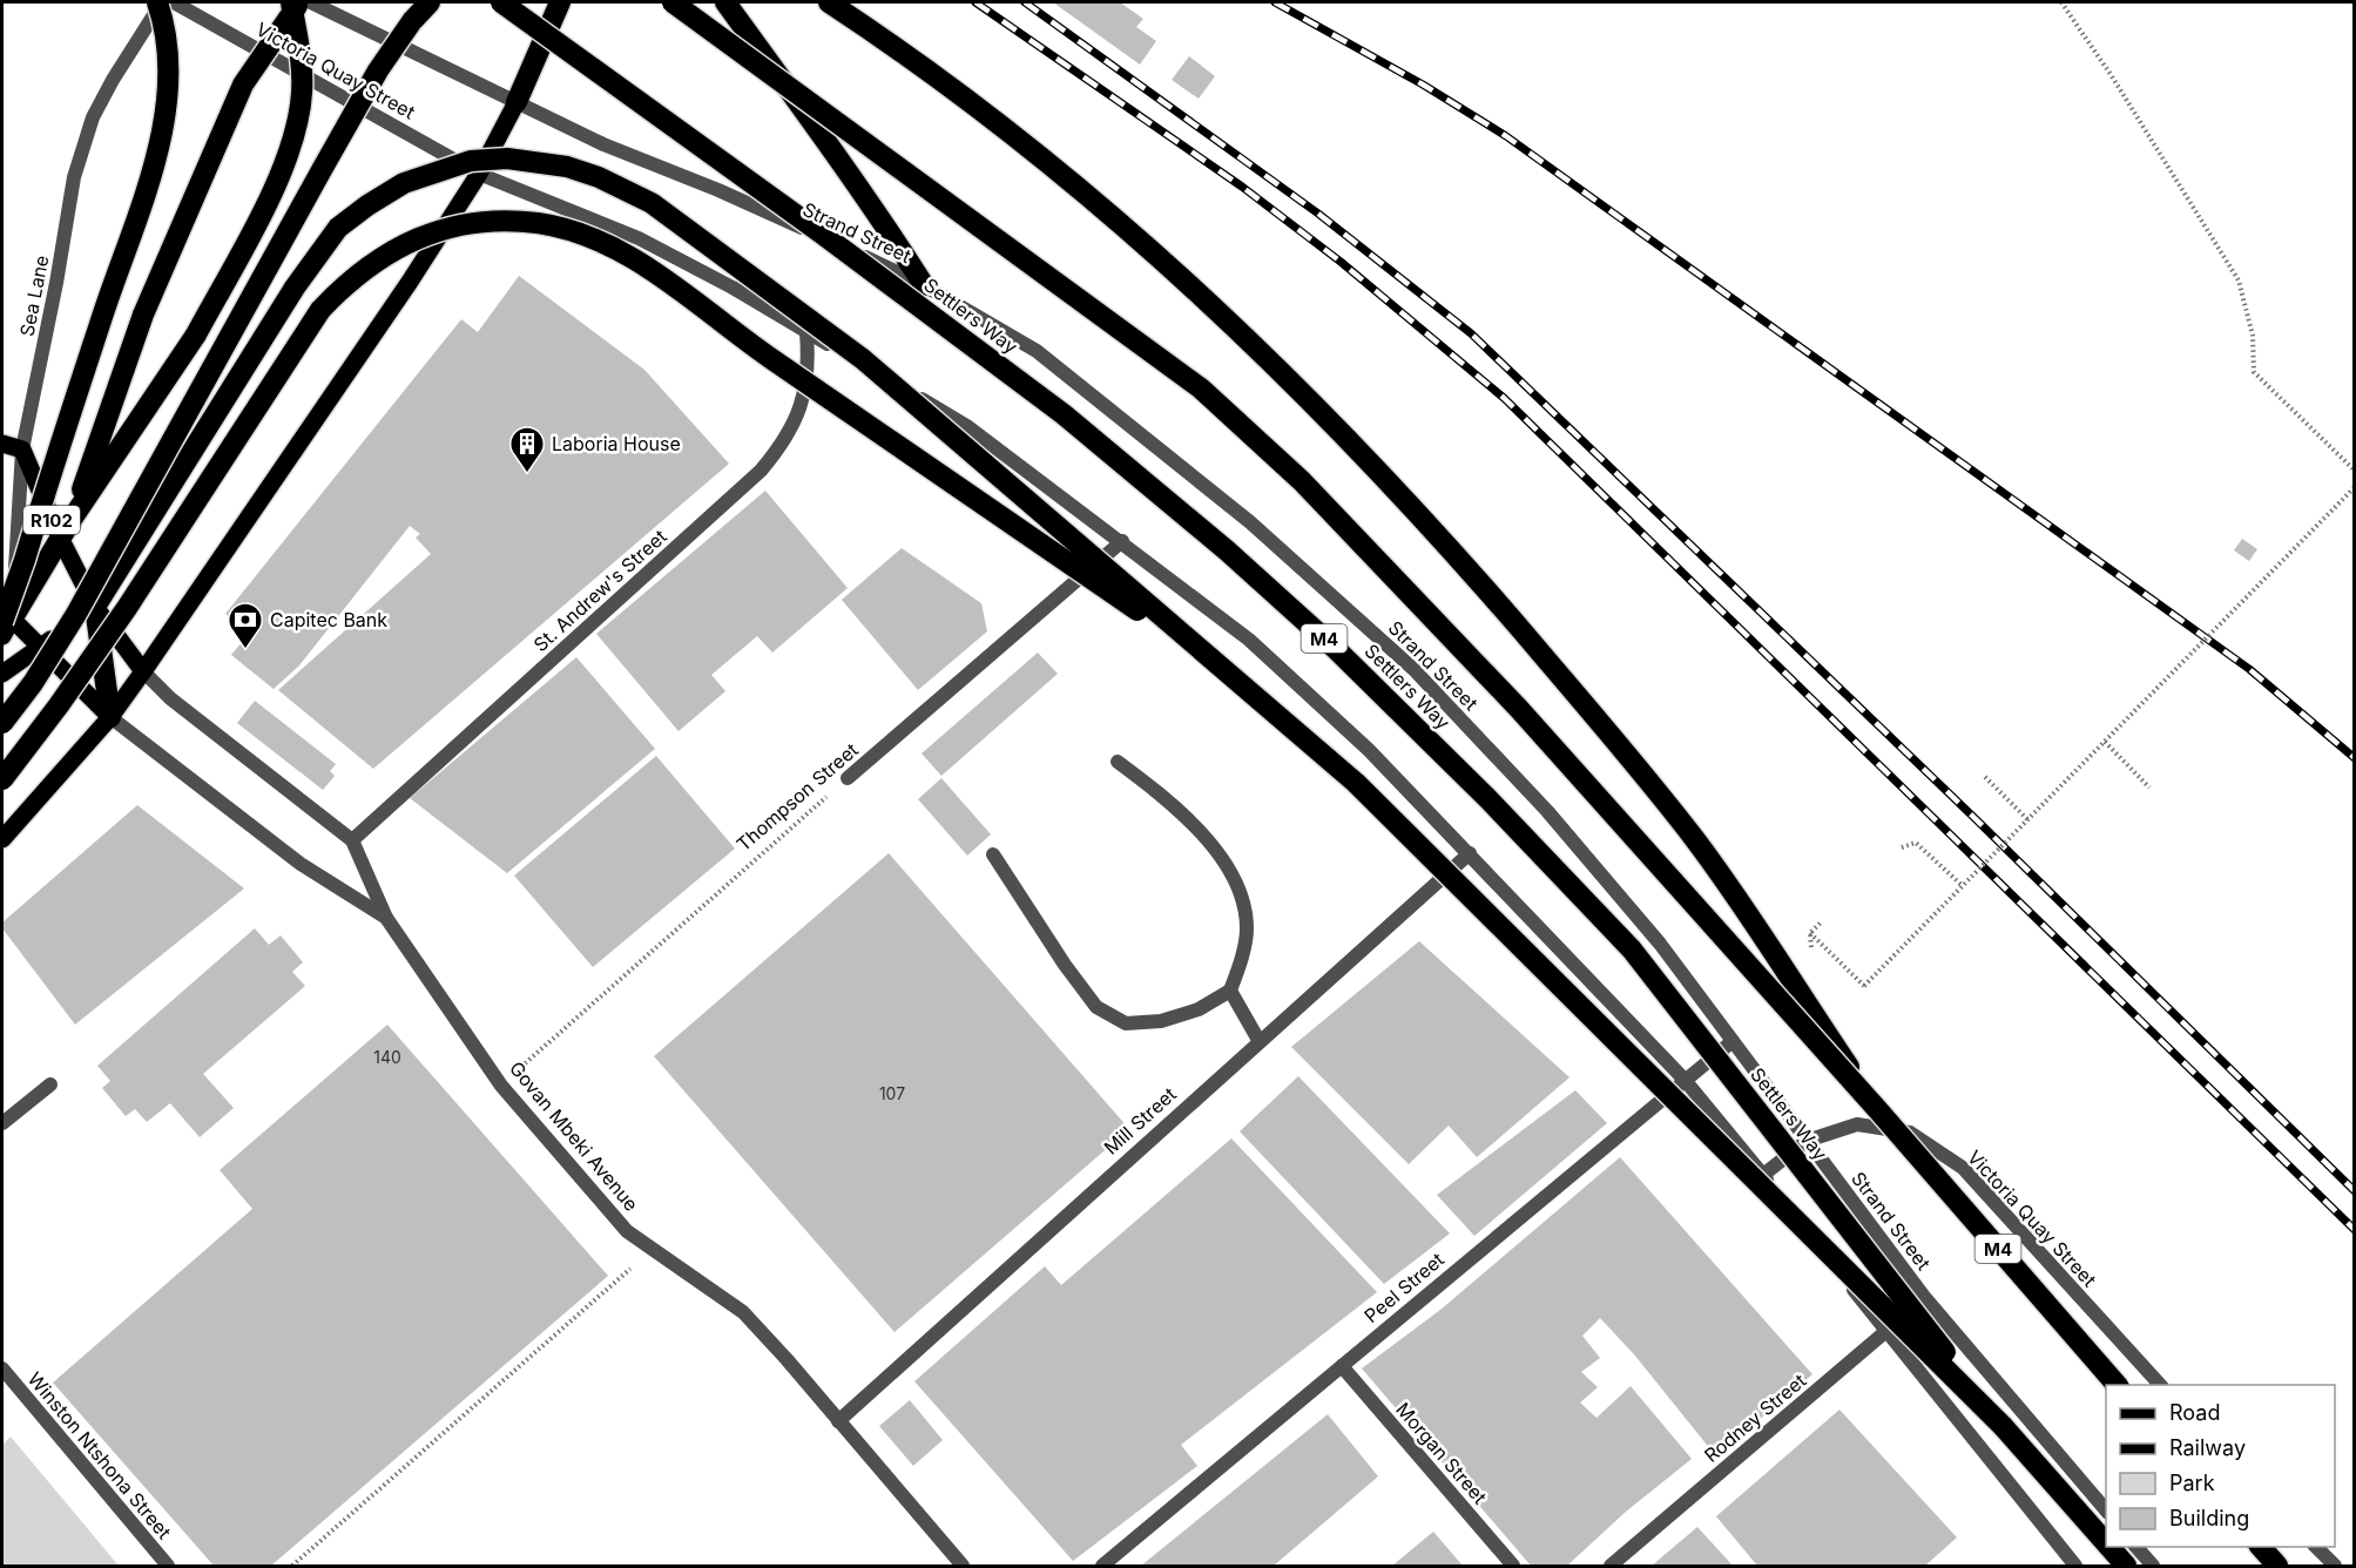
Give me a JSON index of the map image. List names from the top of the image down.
{
  "streets": {
    "highway": ["Settlers Way", "M4"],
    "main road": ["R102", "Govan Mbeki Avenue"],
    "street": [
      "Victoria Quay Street",
      "Strand Street",
      "Sea Lane",
      "St. Andrew's Street",
      "Thompson Street",
      "Mill Street",
      "Peel Street",
      "Rodney Street",
      "Morgan Street",
      "Winston Ntshona Street"
    ]
  },
  "crossings": [
    ["Victoria Quay Street", "Strand Street"],
    ["Strand Street", "Peel Street"],
    ["Strand Street", "Rodney Street"],
    ["Sea Lane", "Govan Mbeki Avenue"],
    ["St. Andrew's Street", "Govan Mbeki Avenue"],
    ["Thompson Street", "Govan Mbeki Avenue"],
    ["Mill Street", "Govan Mbeki Avenue"],
    ["Peel Street", "Morgan Street"]
  ],
  "places": {
    "building": ["Laboria House"],
    "bank": ["Capitec Bank"]
  },
  "house_numbers": ["140", "107"],
  "legend": [
    "Road",
    "Railway",
    "Park",
    "Building"
  ]
}
